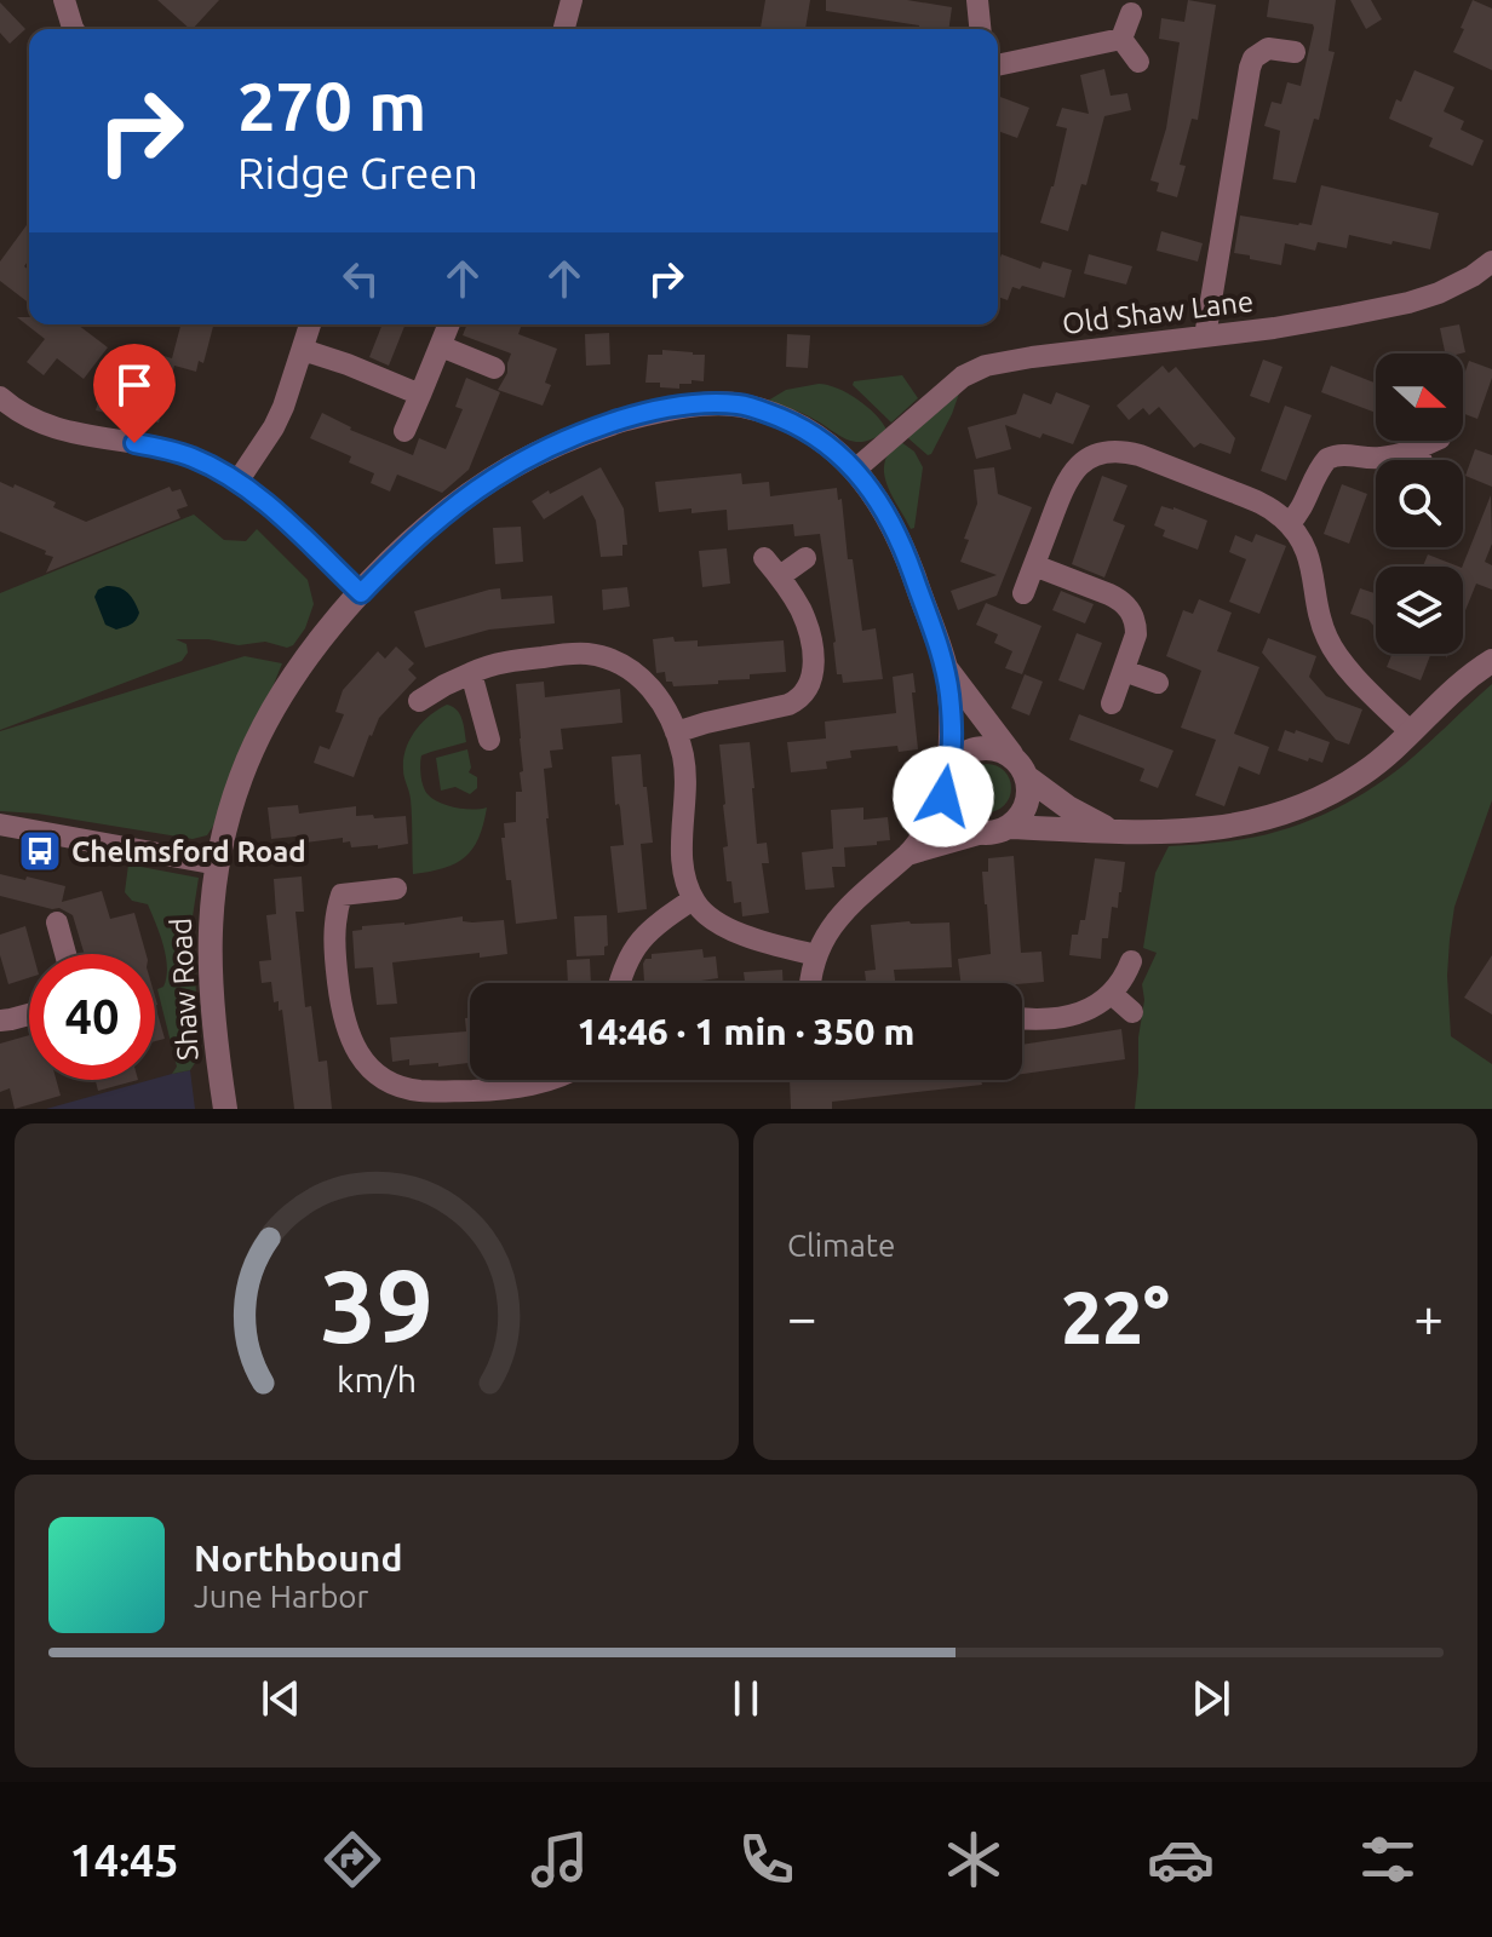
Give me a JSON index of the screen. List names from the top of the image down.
{
  "streets": {
    "street": ["Old Shaw Lane", "Shaw Road"]
  },
  "crossings": [
    ["Old Shaw Lane", "Shaw Road"]
  ],
  "places": {
    "bus stop": ["Chelmsford Road"]
  },
  "north": "right",
  "page": {
    "turn": ["270 m", "Ridge Green"],
    "limit": "40",
    "trip": "14:46 · 1 min · 350 m",
    "tile": "Climate",
    "heat": ["−", "22°", "+"],
    "song": ["Northbound", "June Harbor"],
    "tabs": "14:45",
    "gauge": ["39", "km/h"]
  }
}
